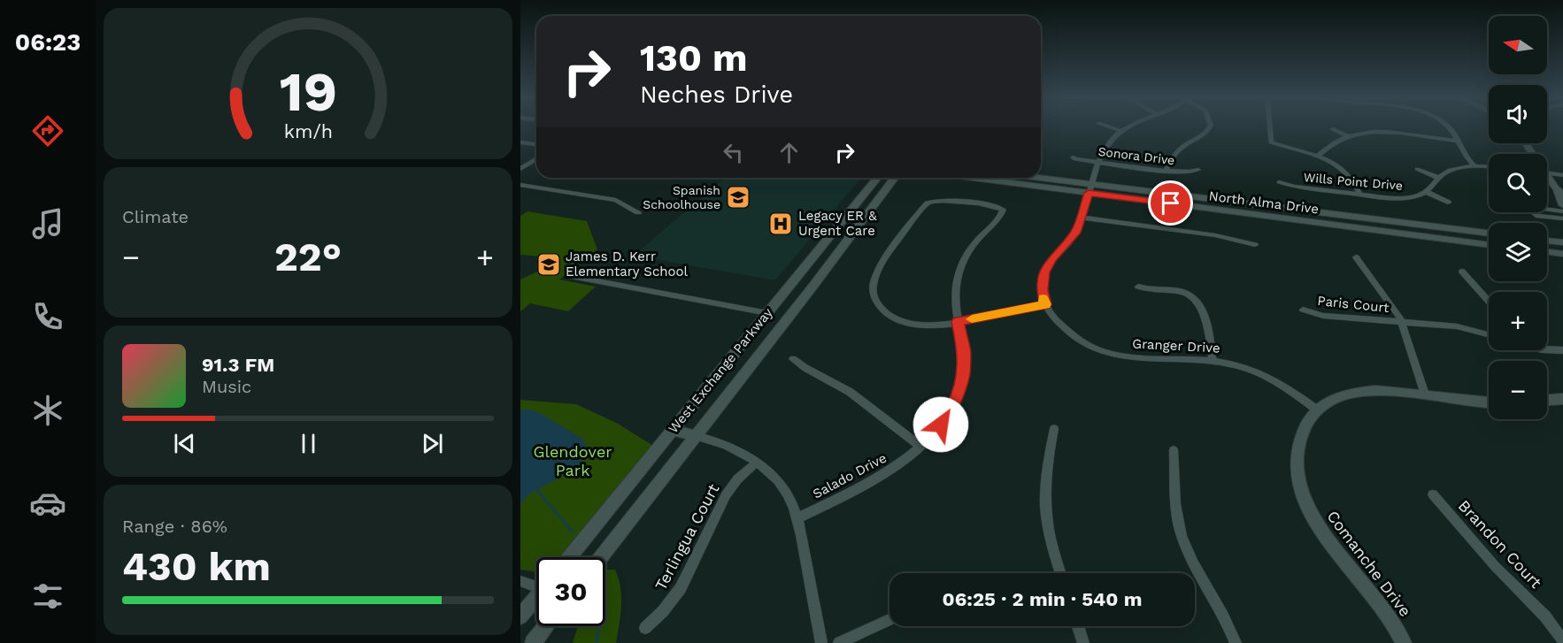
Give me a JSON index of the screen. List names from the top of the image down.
{
  "streets": {
    "main road": ["North Alma Drive", "West Exchange Parkway", "Comanche Drive"],
    "street": [
      "Sonora Drive",
      "Wills Point Drive",
      "Paris Court",
      "Granger Drive",
      "Salado Drive",
      "Terlingua Court",
      "Brandon Court"
    ]
  },
  "crossings": [
    ["Granger Drive", "Comanche Drive"]
  ],
  "parks": ["Glendover Park"],
  "places": {
    "school or university": ["Spanish Schoolhouse", "James D. Kerr Elementary School"],
    "hospital": ["Legacy ER & Urgent Care"]
  },
  "north": "left",
  "page": {
    "tabs": "06:23",
    "map_buttons": ["+", "−"],
    "turn": ["130 m", "Neches Drive"],
    "tile": [
      "Climate",
      ["Range · 86%", "430 km"]
    ],
    "heat": ["−", "22°", "+"],
    "song": ["91.3 FM", "Music"],
    "limit": "30",
    "trip": "06:25 · 2 min · 540 m",
    "gauge": ["19", "km/h"]
  }
}
